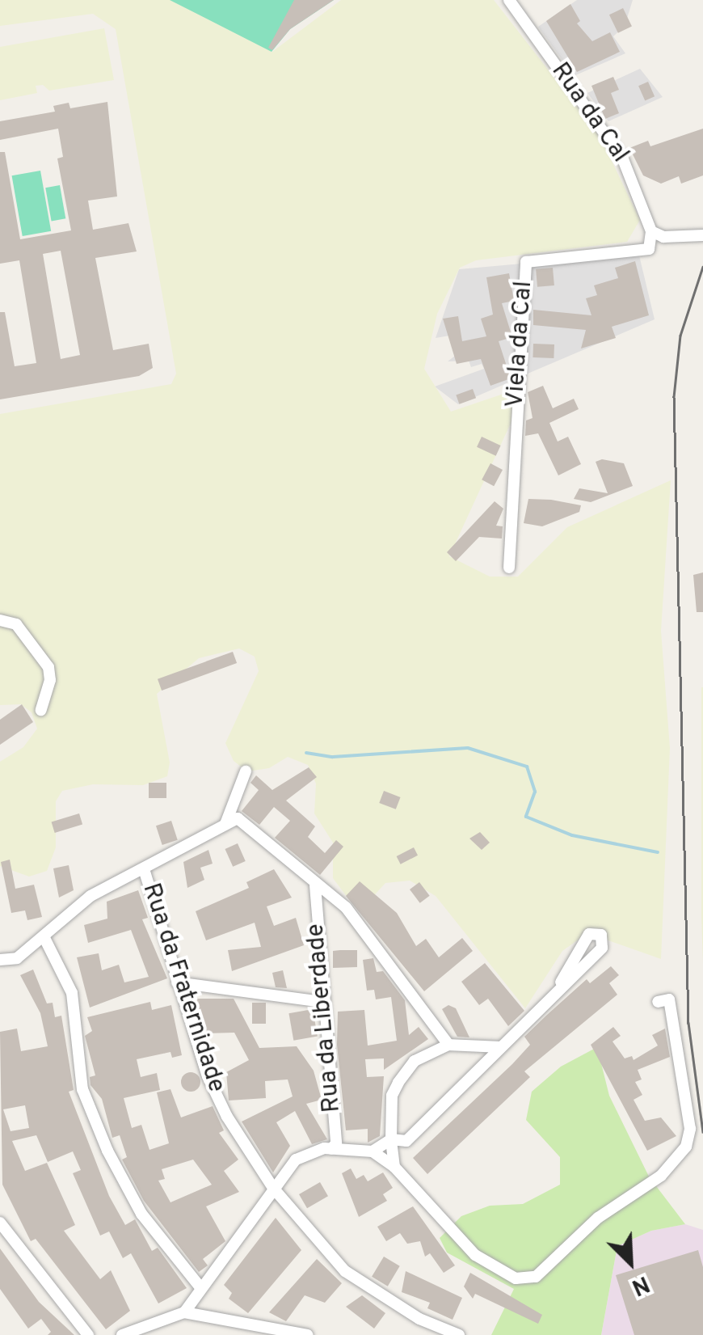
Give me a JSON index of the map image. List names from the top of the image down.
{
  "streets": {
    "street": [
      "Rua da Cal",
      "Viela da Cal",
      "Rua da Fraternidade",
      "Rua da Liberdade"
    ]
  },
  "crossings": [
    ["Rua da Cal", "Viela da Cal"]
  ],
  "north": "bottom right"
}
